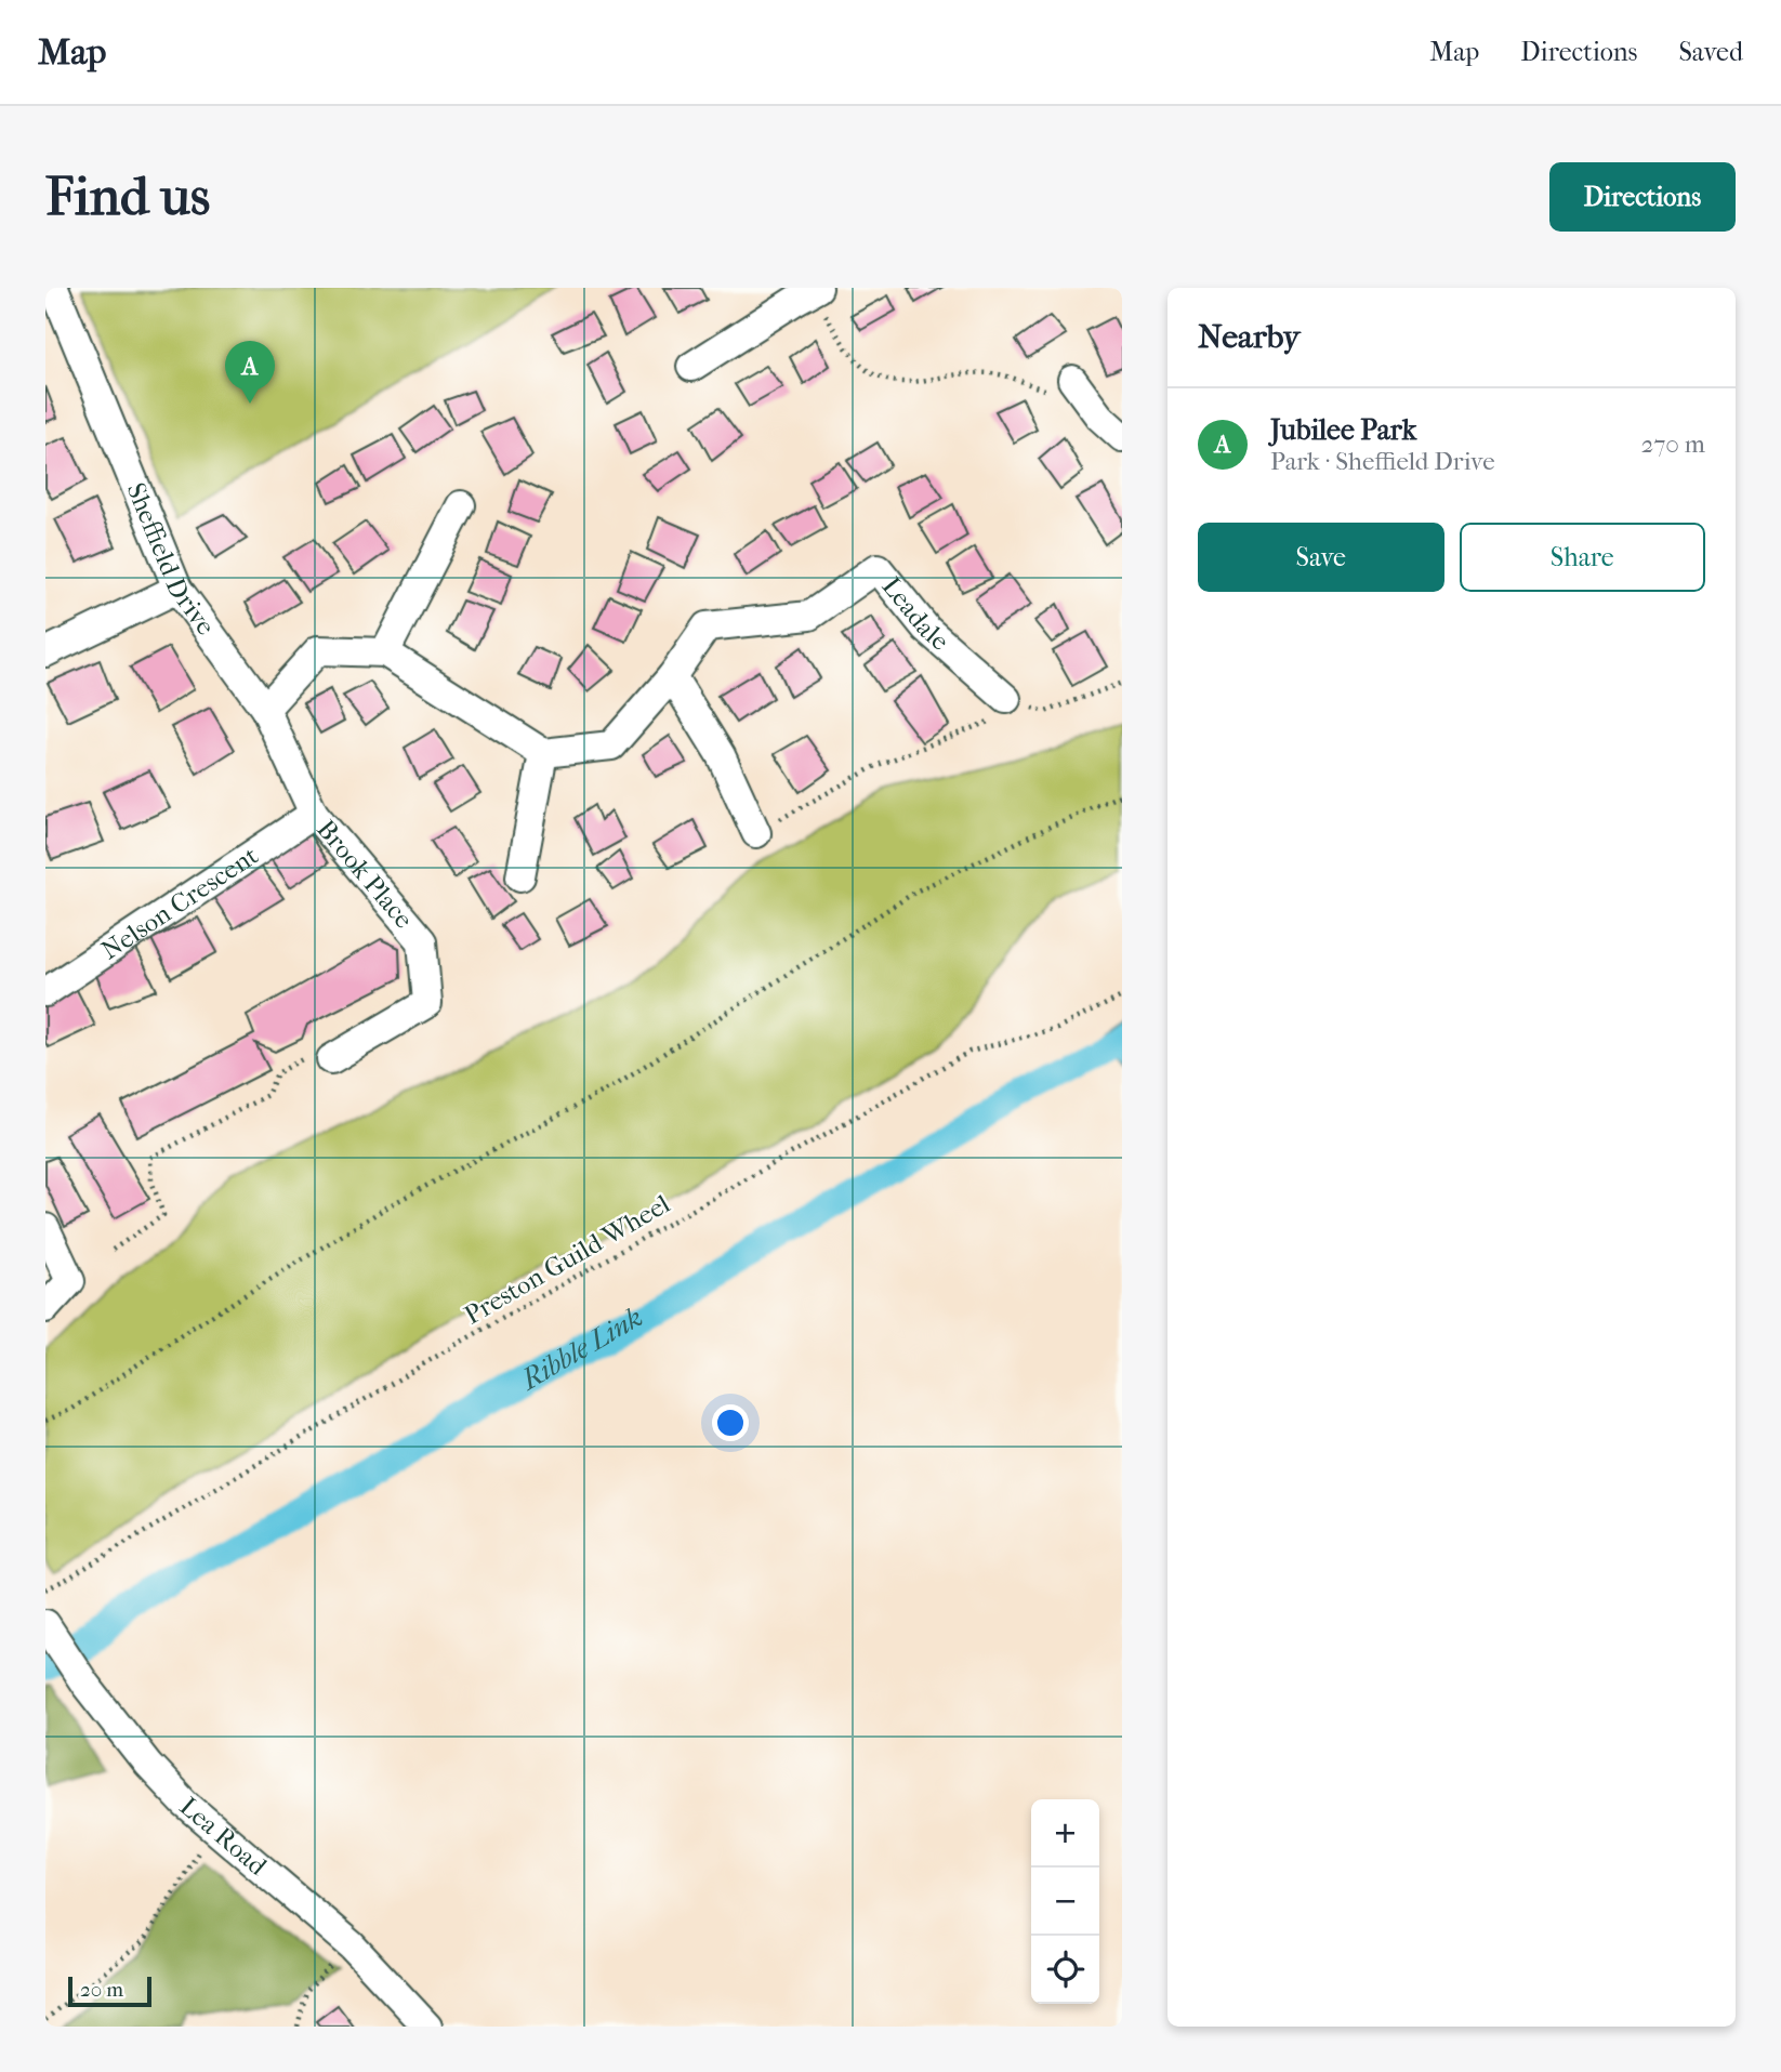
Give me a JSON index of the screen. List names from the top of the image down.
{
  "streets": {
    "street": [
      "Sheffield Drive",
      "Leadale",
      "Brook Place",
      "Nelson Crescent",
      "Lea Road"
    ],
    "path": ["Preston Guild Wheel"]
  },
  "crossings": [
    ["Sheffield Drive", "Brook Place"],
    ["Sheffield Drive", "Nelson Crescent"],
    ["Brook Place", "Nelson Crescent"]
  ],
  "water": ["Ribble Link"],
  "scale_bar": "20 m",
  "page": {
    "header": "Map",
    "nav": ["Map", "Directions", "Saved"],
    "buttons": [
      "Directions",
      ["Save", "Share"]
    ],
    "title": "Find us",
    "heading": "Nearby",
    "pins": "A",
    "list": [
      {
        "mark": "A",
        "name": "Jubilee Park",
        "note": "Park · Sheffield Drive",
        "value": "270 m"
      }
    ],
    "map_buttons": ["+", "−"],
    "scale": "20 m"
  }
}
